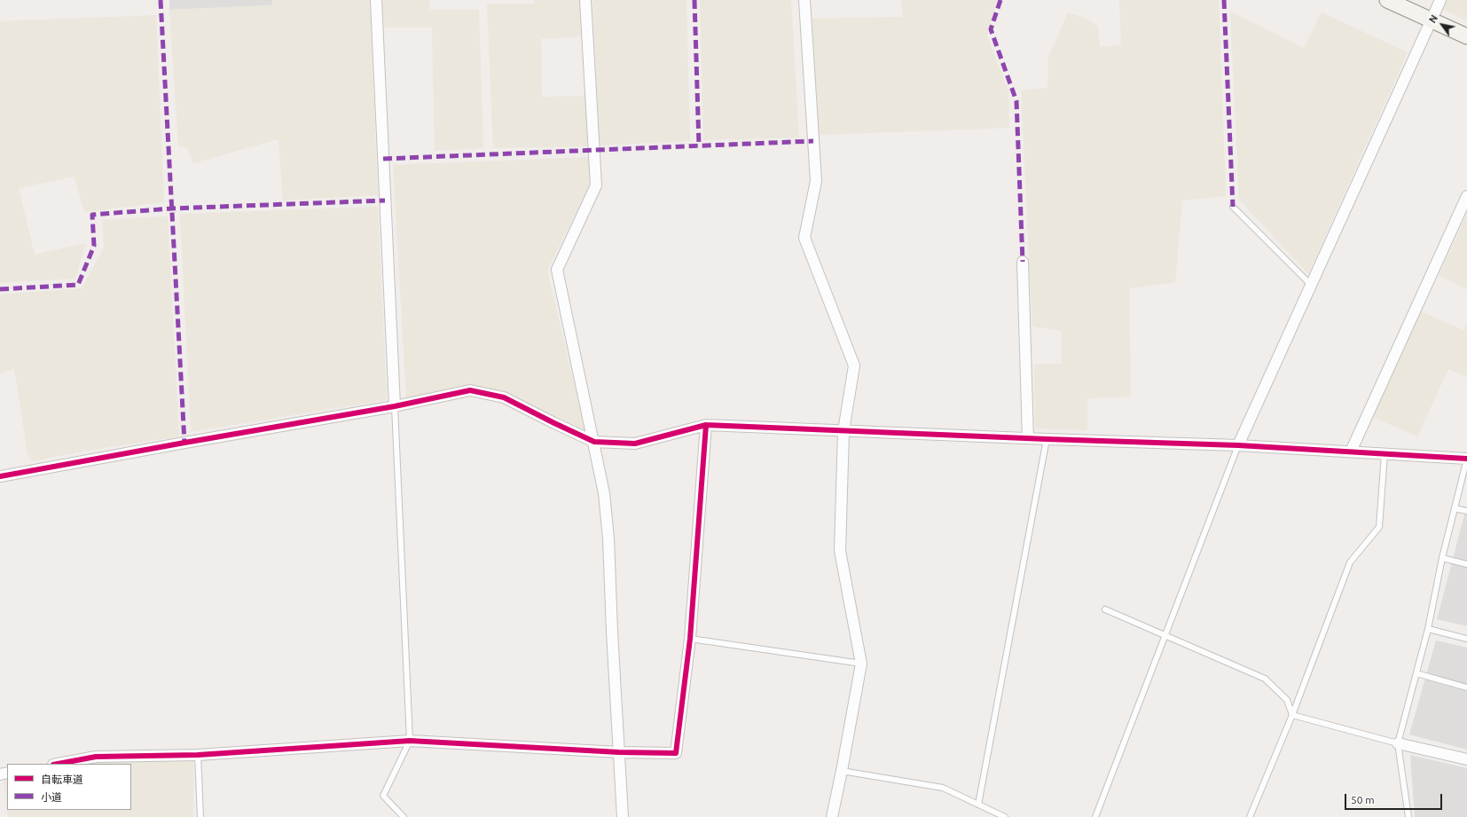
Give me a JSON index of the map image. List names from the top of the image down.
{
  "legend": ["自転車道", "小道"],
  "scale_bar": "50 m",
  "north": "top left"
}
